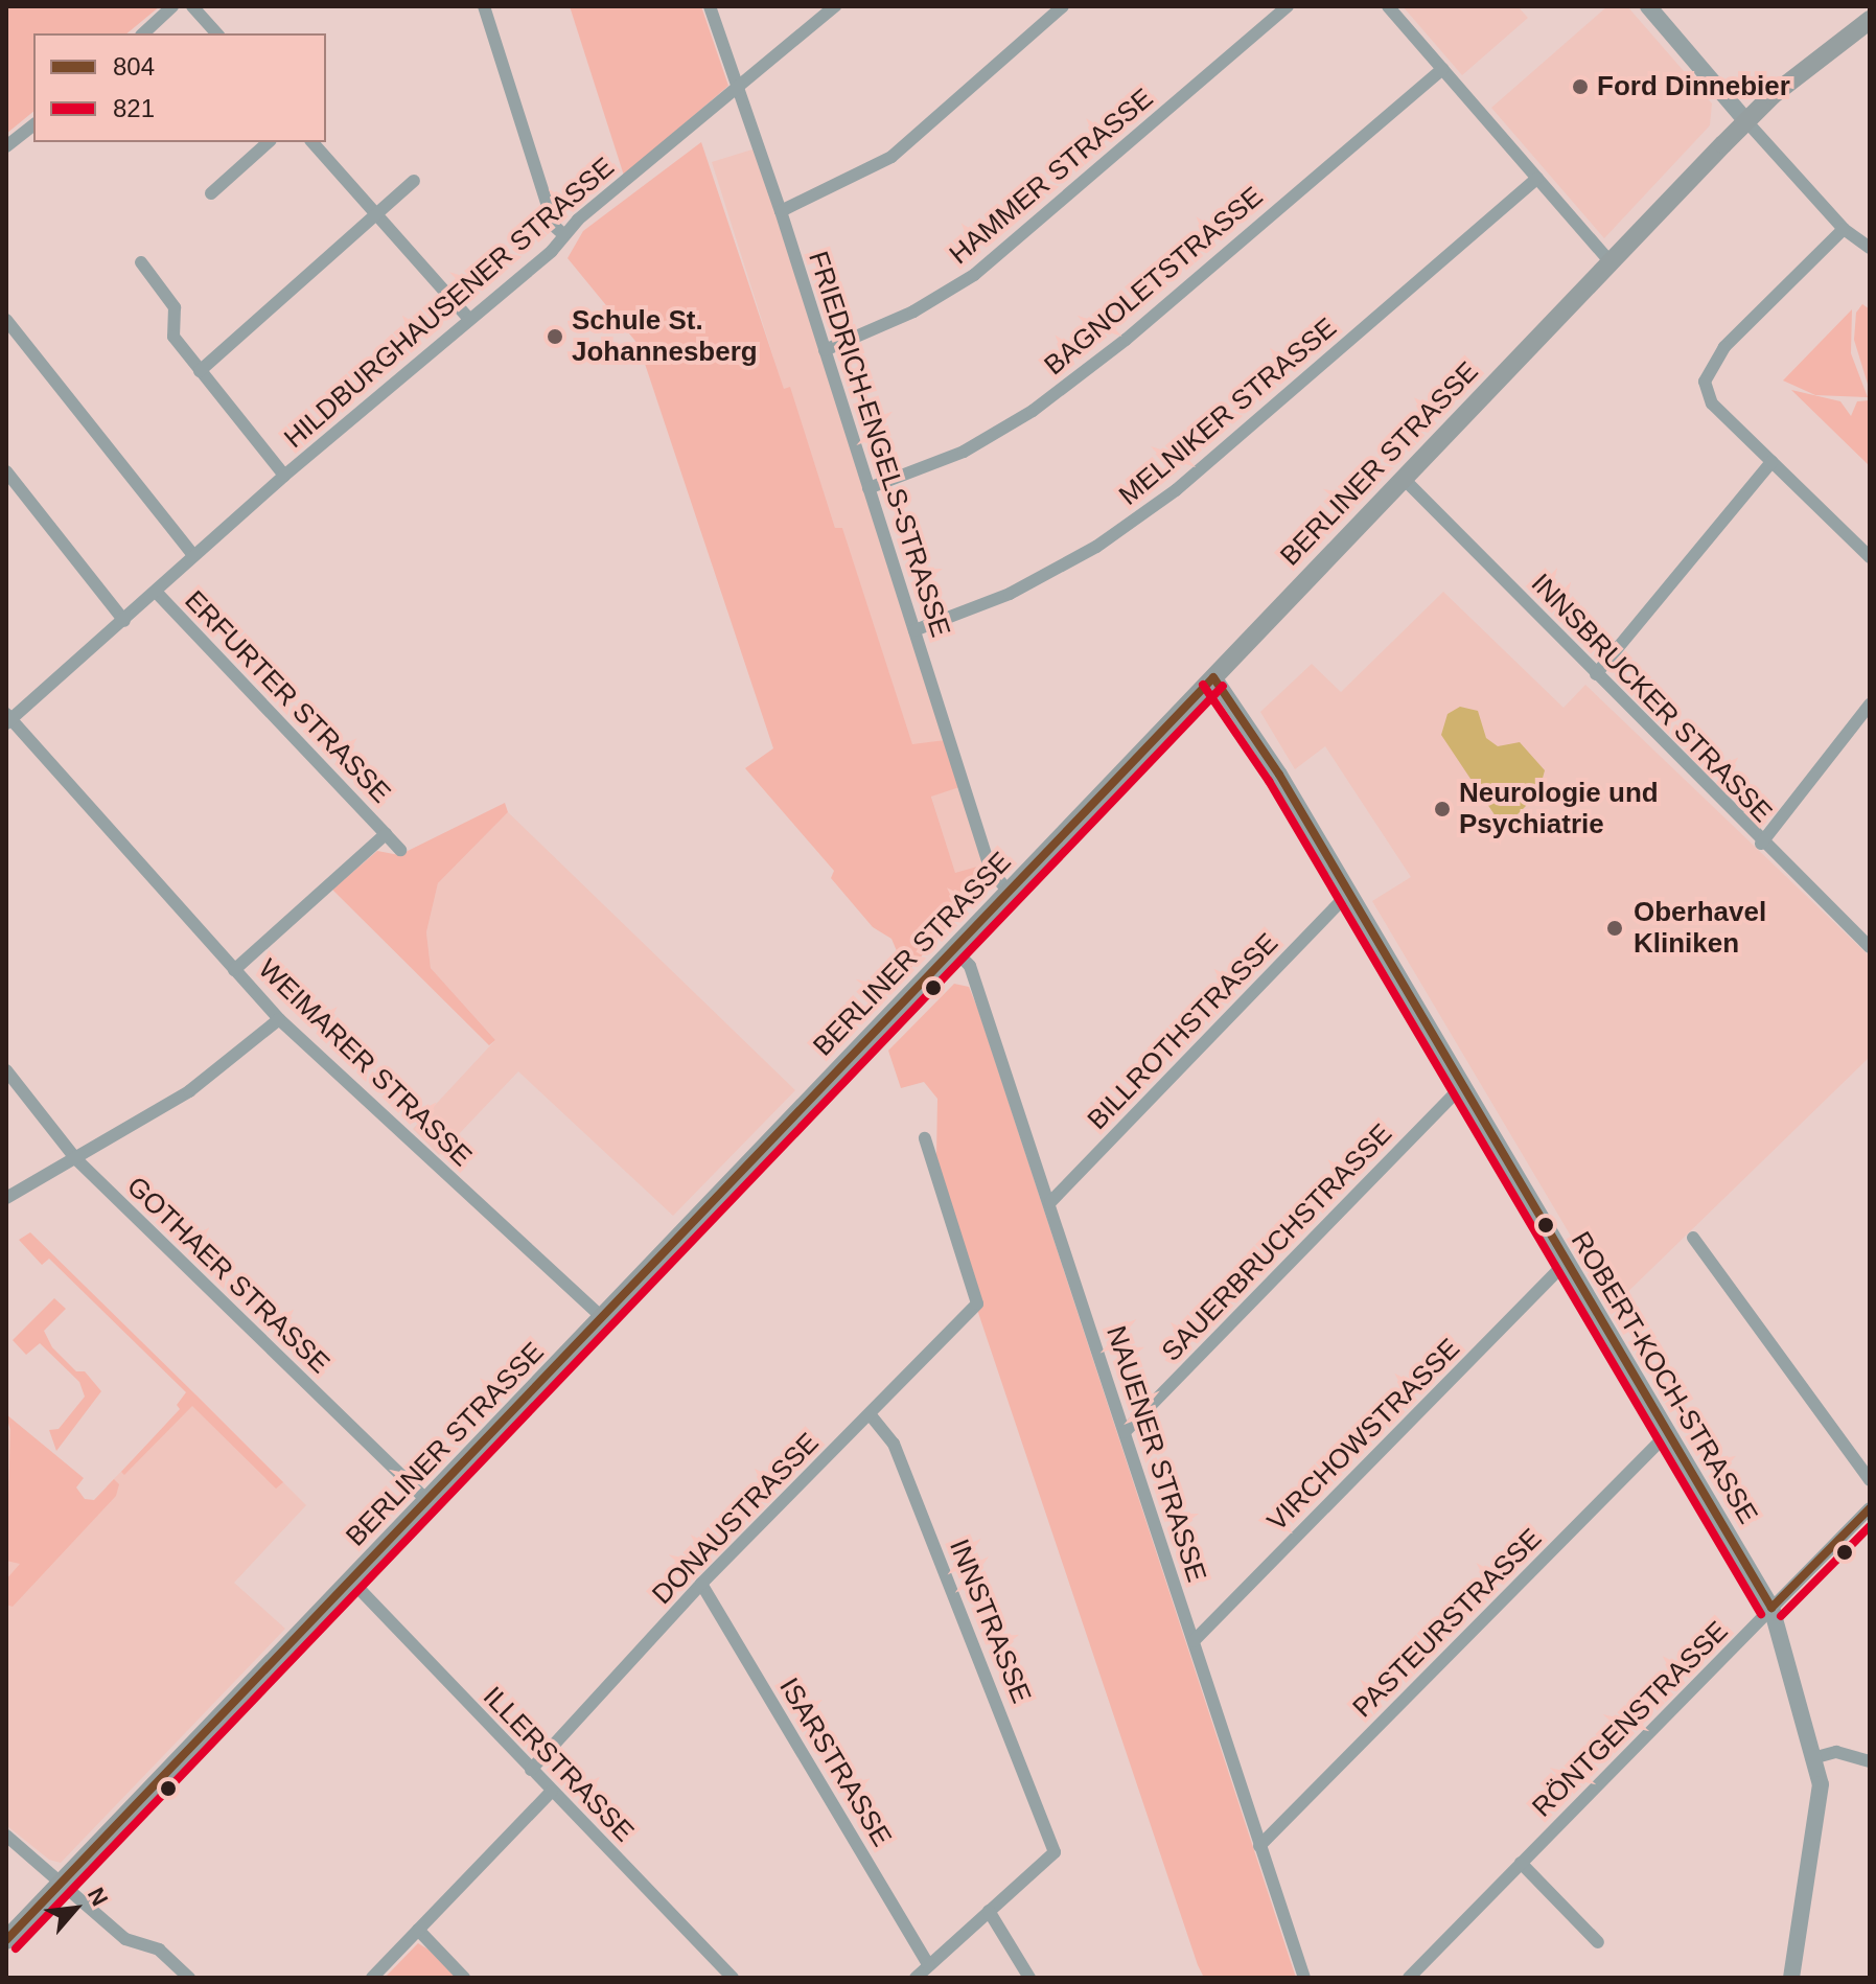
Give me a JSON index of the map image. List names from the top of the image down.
{
  "streets": {
    "main road": ["BERLINER STRASSE"],
    "street": [
      "HAMMER STRASSE",
      "BAGNOLETSTRASSE",
      "HILDBURGHAUSENER STRASSE",
      "MELNIKER STRASSE",
      "FRIEDRICH-ENGELS-STRASSE",
      "ERFURTER STRASSE",
      "INNSBRUCKER STRASSE",
      "BILLROTHSTRASSE",
      "WEIMARER STRASSE",
      "SAUERBRUCHSTRASSE",
      "GOTHAER STRASSE",
      "ROBERT-KOCH-STRASSE",
      "VIRCHOWSTRASSE",
      "NAUENER STRASSE",
      "DONAUSTRASSE",
      "INNSTRASSE",
      "PASTEURSTRASSE",
      "RÖNTGENSTRASSE",
      "ISARSTRASSE",
      "ILLERSTRASSE"
    ]
  },
  "crossings": [
    ["HAMMER STRASSE", "FRIEDRICH-ENGELS-STRASSE"],
    ["BAGNOLETSTRASSE", "FRIEDRICH-ENGELS-STRASSE"],
    ["HILDBURGHAUSENER STRASSE", "FRIEDRICH-ENGELS-STRASSE"],
    ["HILDBURGHAUSENER STRASSE", "ERFURTER STRASSE"],
    ["HILDBURGHAUSENER STRASSE", "WEIMARER STRASSE"],
    ["MELNIKER STRASSE", "FRIEDRICH-ENGELS-STRASSE"],
    ["FRIEDRICH-ENGELS-STRASSE", "BERLINER STRASSE"],
    ["BERLINER STRASSE", "INNSBRUCKER STRASSE"],
    ["BERLINER STRASSE", "WEIMARER STRASSE"],
    ["BERLINER STRASSE", "GOTHAER STRASSE"],
    ["BERLINER STRASSE", "ROBERT-KOCH-STRASSE"],
    ["BERLINER STRASSE", "NAUENER STRASSE"],
    ["BERLINER STRASSE", "ILLERSTRASSE"],
    ["BILLROTHSTRASSE", "ROBERT-KOCH-STRASSE"],
    ["BILLROTHSTRASSE", "NAUENER STRASSE"],
    ["SAUERBRUCHSTRASSE", "ROBERT-KOCH-STRASSE"],
    ["SAUERBRUCHSTRASSE", "NAUENER STRASSE"],
    ["ROBERT-KOCH-STRASSE", "VIRCHOWSTRASSE"],
    ["ROBERT-KOCH-STRASSE", "PASTEURSTRASSE"],
    ["ROBERT-KOCH-STRASSE", "RÖNTGENSTRASSE"],
    ["VIRCHOWSTRASSE", "NAUENER STRASSE"],
    ["NAUENER STRASSE", "PASTEURSTRASSE"],
    ["DONAUSTRASSE", "INNSTRASSE"],
    ["DONAUSTRASSE", "ISARSTRASSE"],
    ["DONAUSTRASSE", "ILLERSTRASSE"]
  ],
  "places": [
    "Ford Dinnebier",
    "Schule St. Johannesberg",
    "Neurologie und Psychiatrie",
    "Oberhavel Kliniken"
  ],
  "lines": ["transit line 804", "transit line 821"],
  "legend": ["804", "821"],
  "north": "top right"
}
